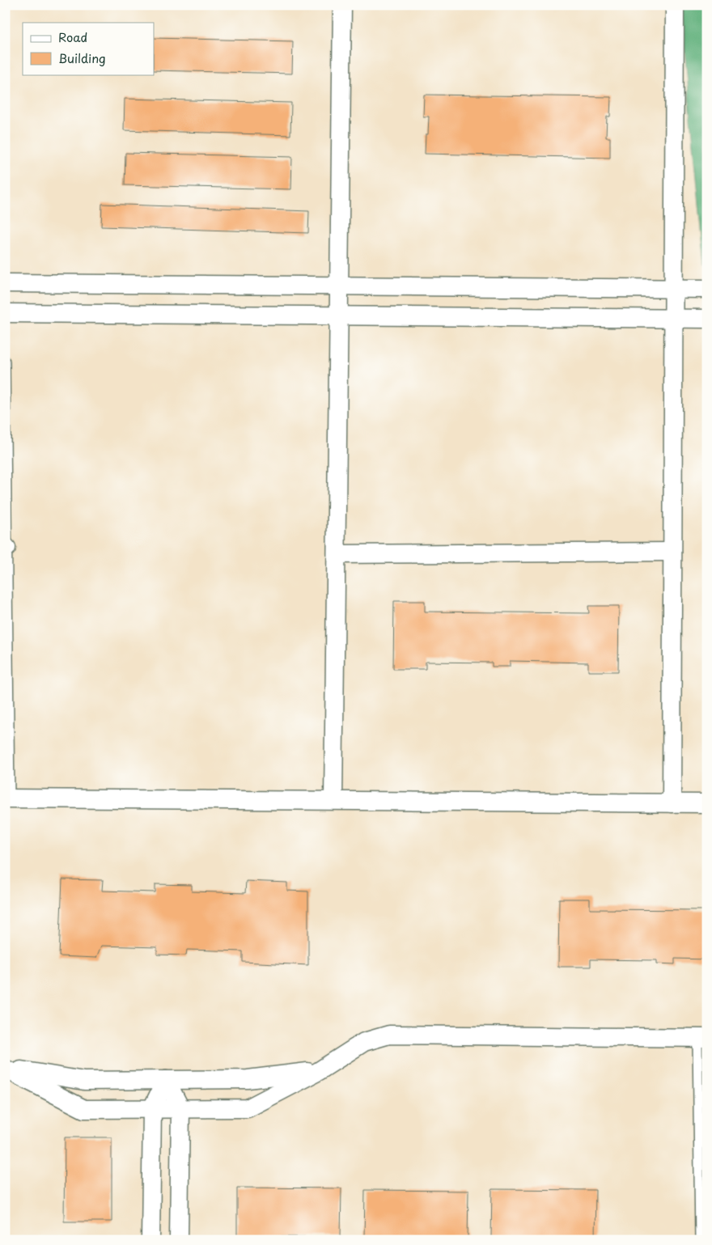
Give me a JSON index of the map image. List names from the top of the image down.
{
  "legend": ["Road", "Building"]
}
